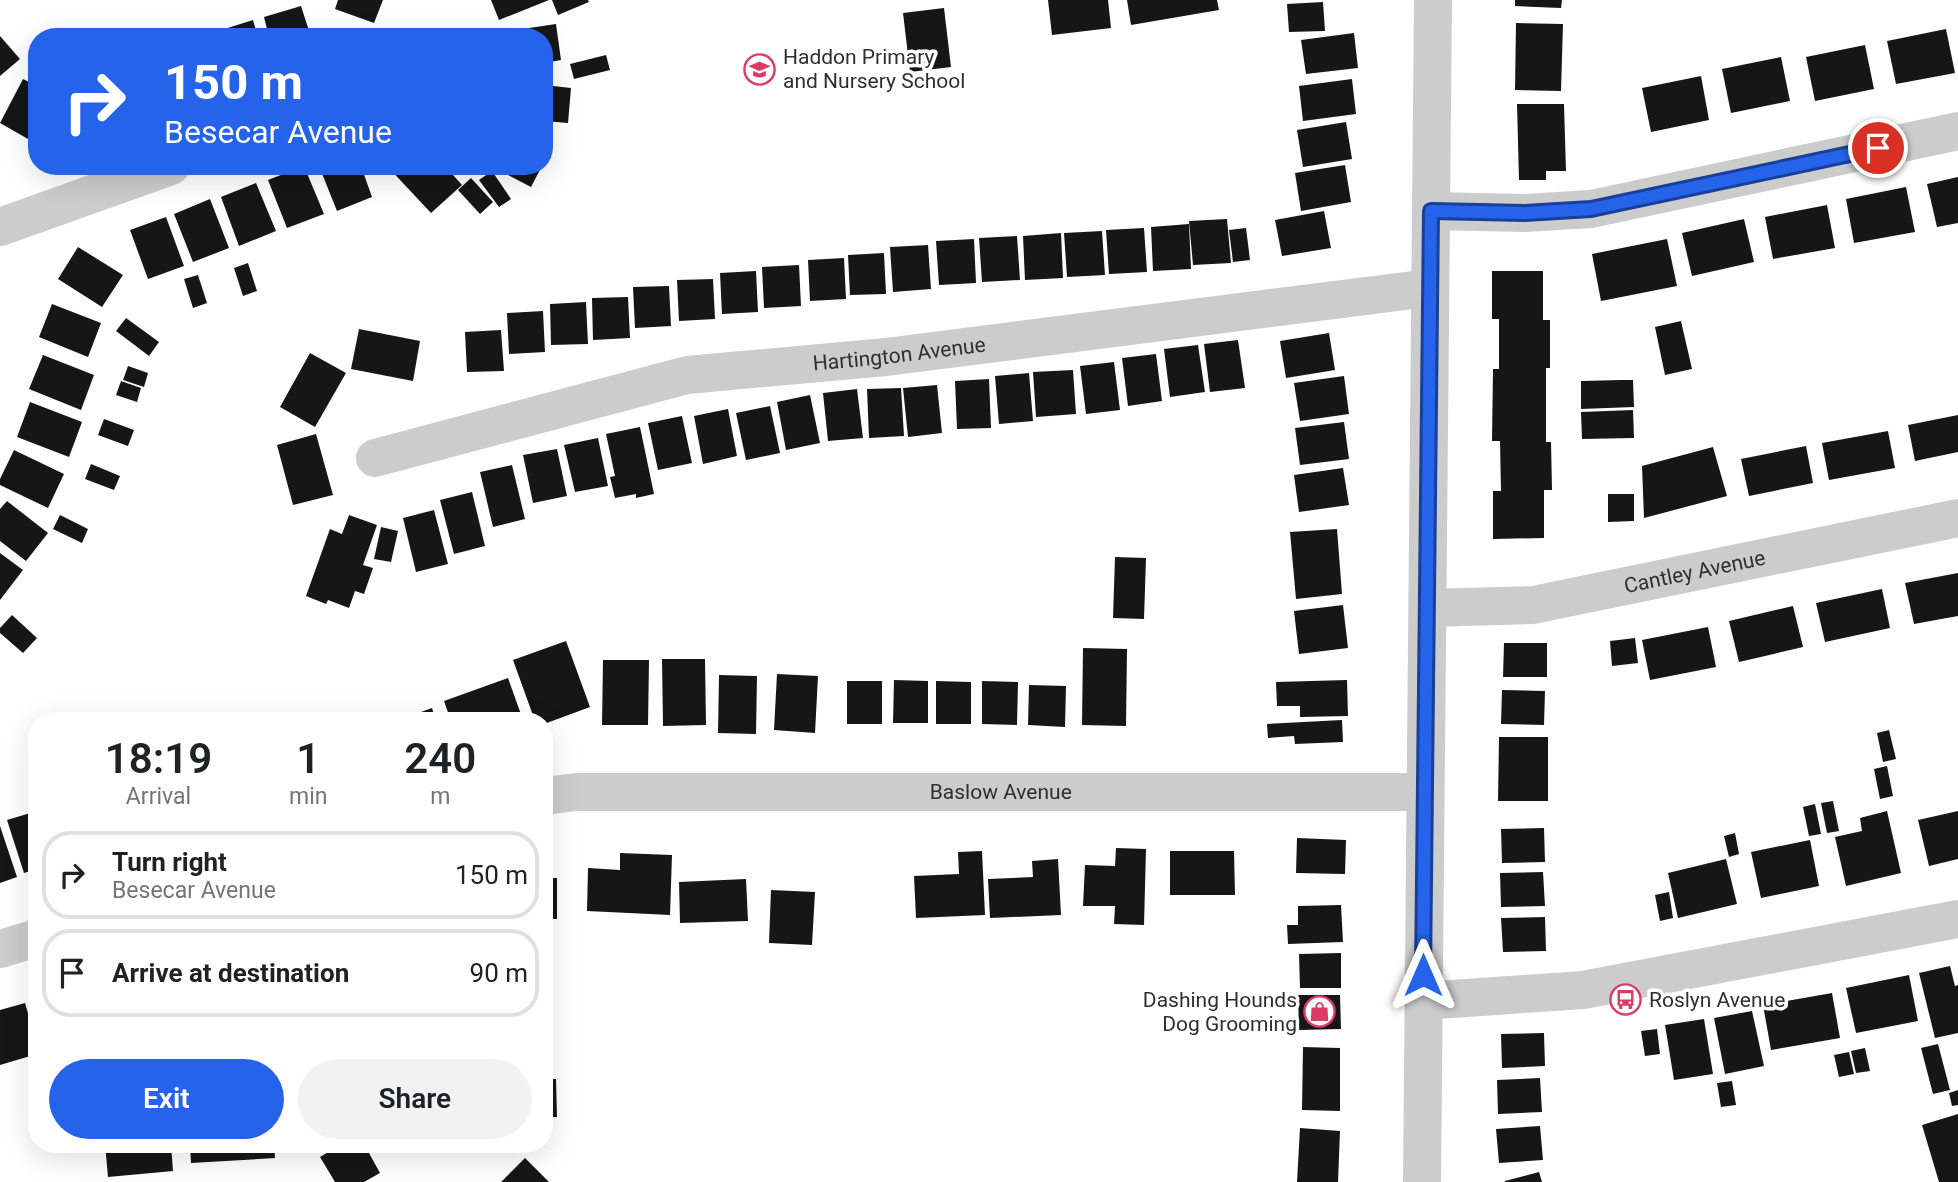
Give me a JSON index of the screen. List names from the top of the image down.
{
  "streets": {
    "street": ["Hartington Avenue", "Cantley Avenue", "Baslow Avenue"]
  },
  "places": {
    "school or university": ["Haddon Primary and Nursery School"],
    "bus stop": ["Roslyn Avenue"],
    "shop": ["Dashing Hounds Dog Grooming"]
  },
  "page": {
    "turn": ["150 m", "Besecar Avenue"],
    "eta": [
      "18:19",
      "Arrival",
      "1",
      "min",
      "240",
      "m"
    ],
    "list": [
      {
        "name": "Turn right",
        "note": "Besecar Avenue",
        "value": "150 m"
      },
      {
        "name": "Arrive at destination",
        "value": "90 m"
      }
    ],
    "buttons": ["Exit", "Share"]
  }
}
